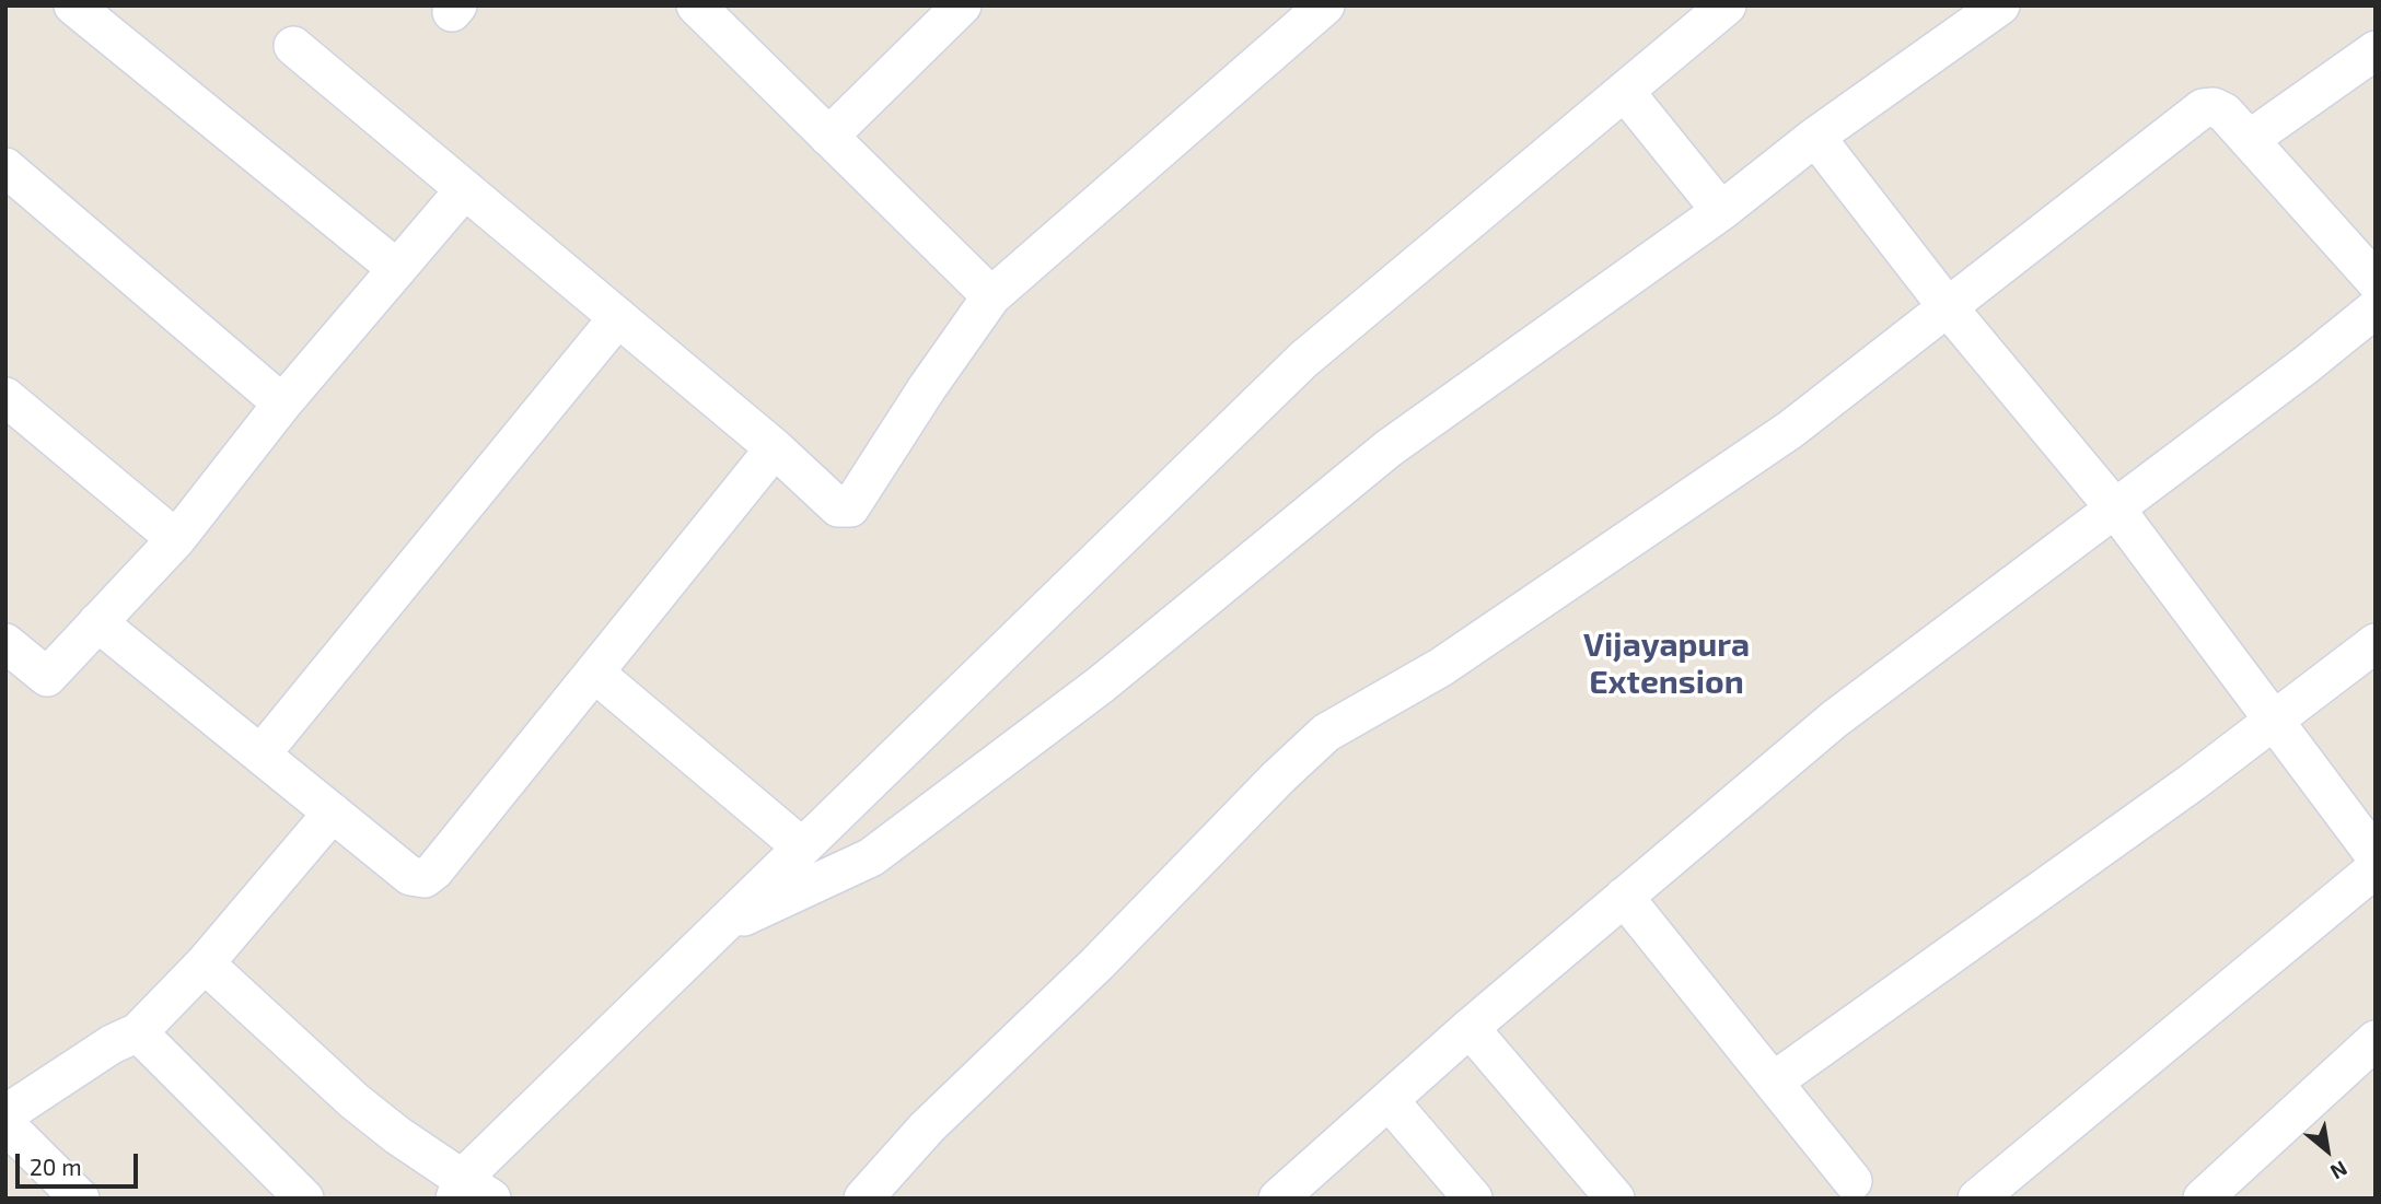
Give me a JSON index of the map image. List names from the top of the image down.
{
  "districts": ["Vijayapura Extension"],
  "scale_bar": "20 m",
  "north": "bottom right"
}
